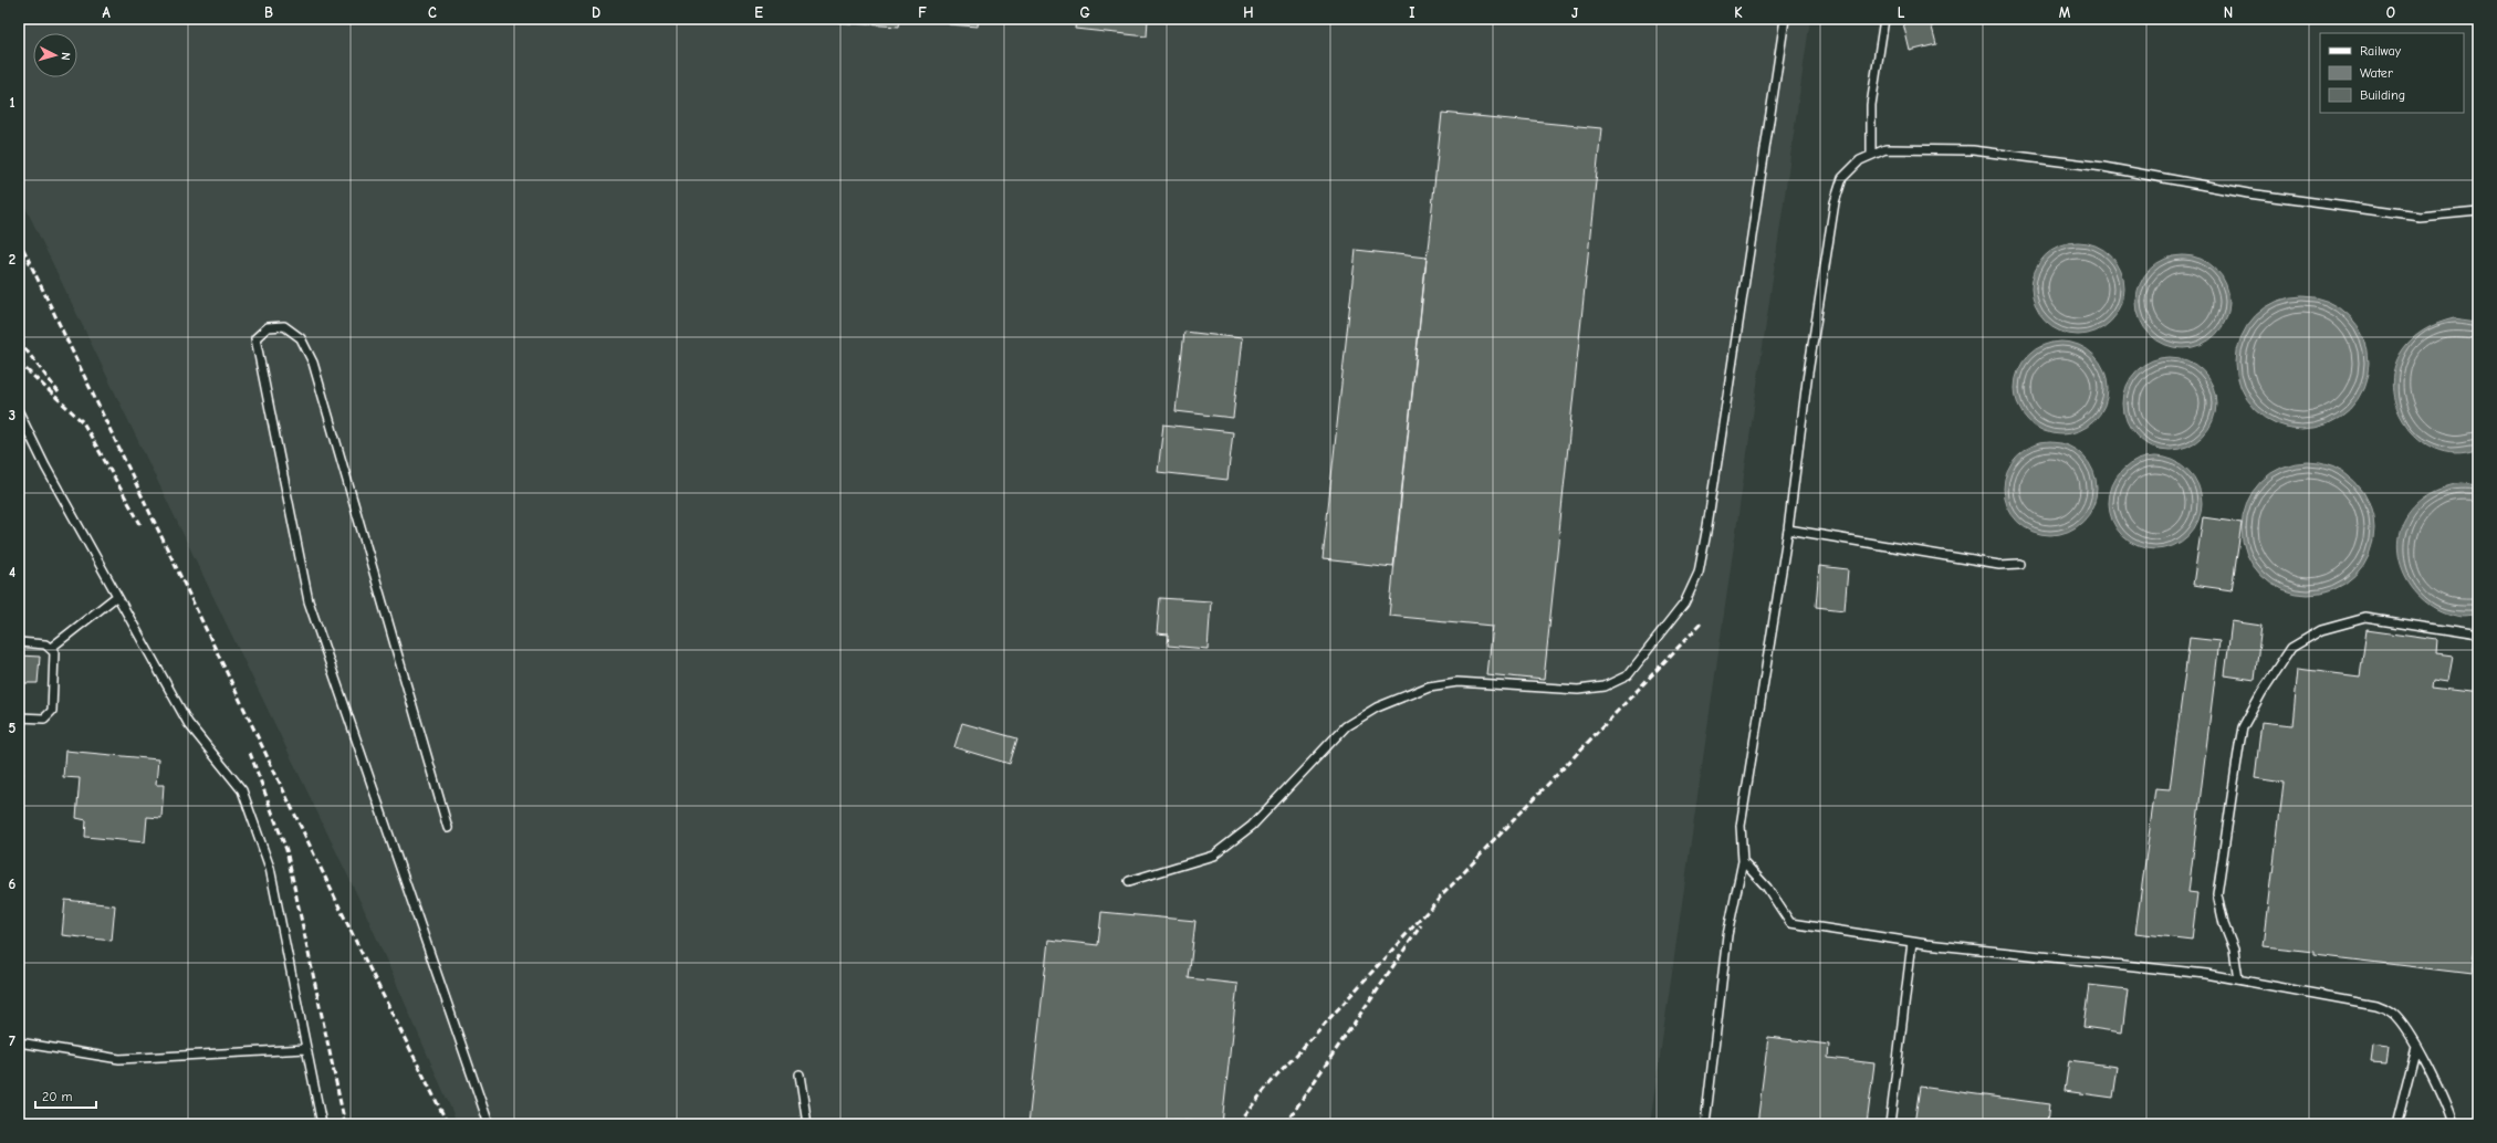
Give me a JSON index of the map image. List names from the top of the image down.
{
  "legend": ["Railway", "Water", "Building"],
  "scale_bar": "20 m",
  "north": "right",
  "grid": {
    "columns": [
      "A",
      "B",
      "C",
      "D",
      "E",
      "F",
      "G",
      "H",
      "I",
      "J",
      "K",
      "L",
      "M",
      "N",
      "O"
    ],
    "rows": [
      "1",
      "2",
      "3",
      "4",
      "5",
      "6",
      "7"
    ]
  }
}
